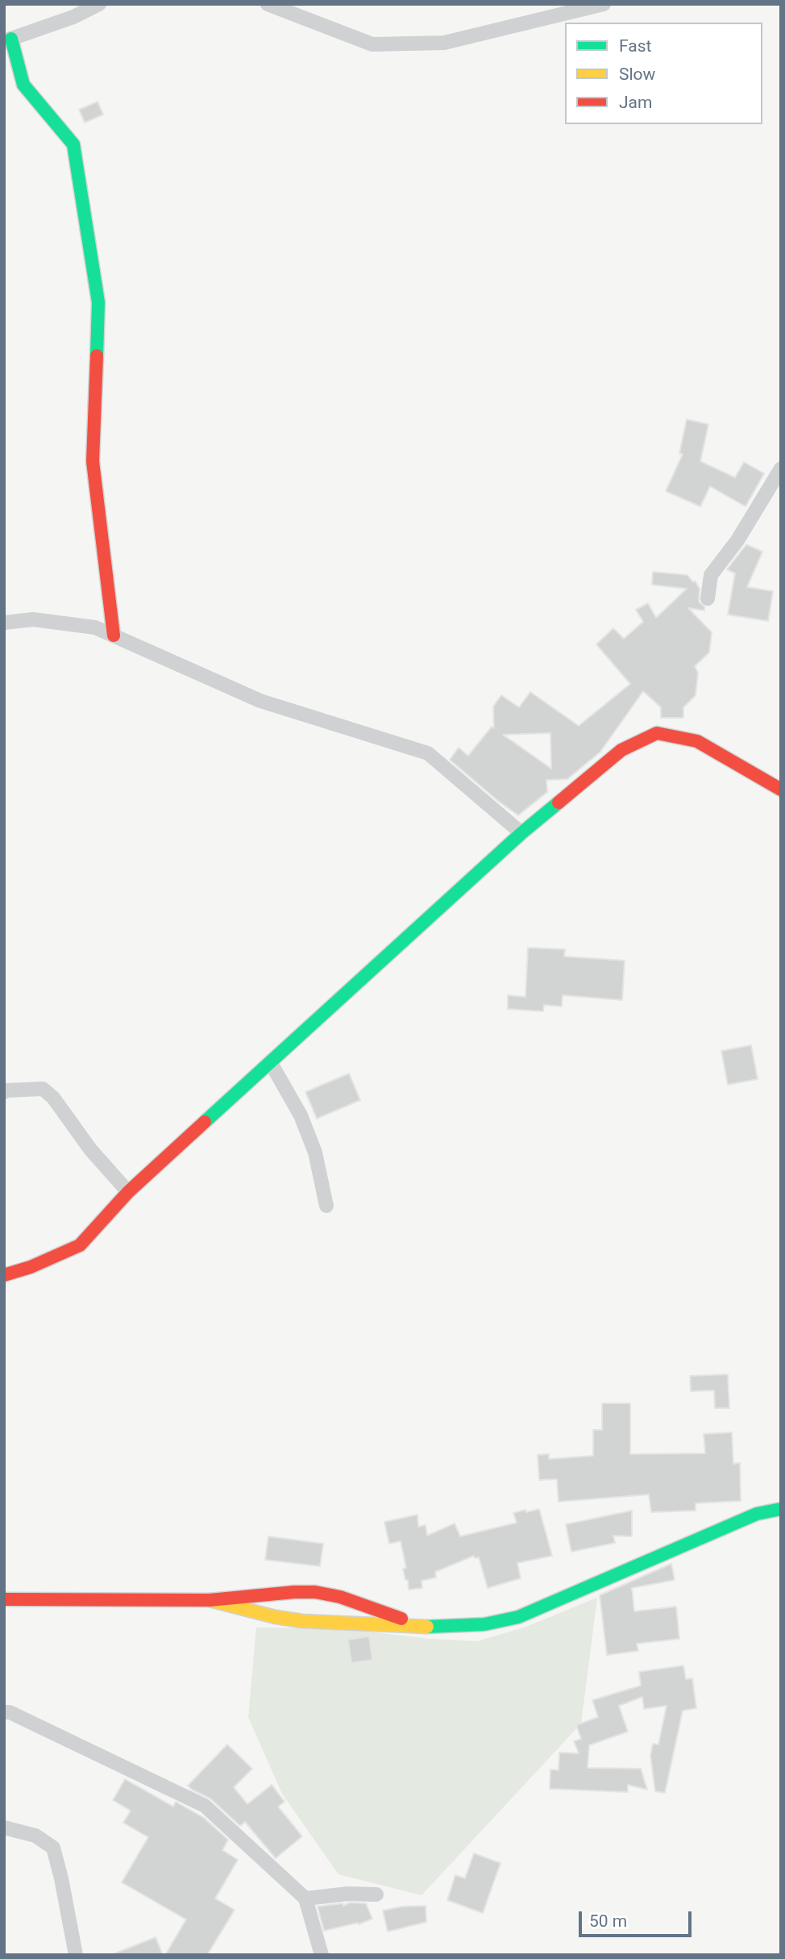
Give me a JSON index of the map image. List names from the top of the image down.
{
  "legend": ["Fast", "Slow", "Jam"],
  "scale_bar": "50 m"
}
